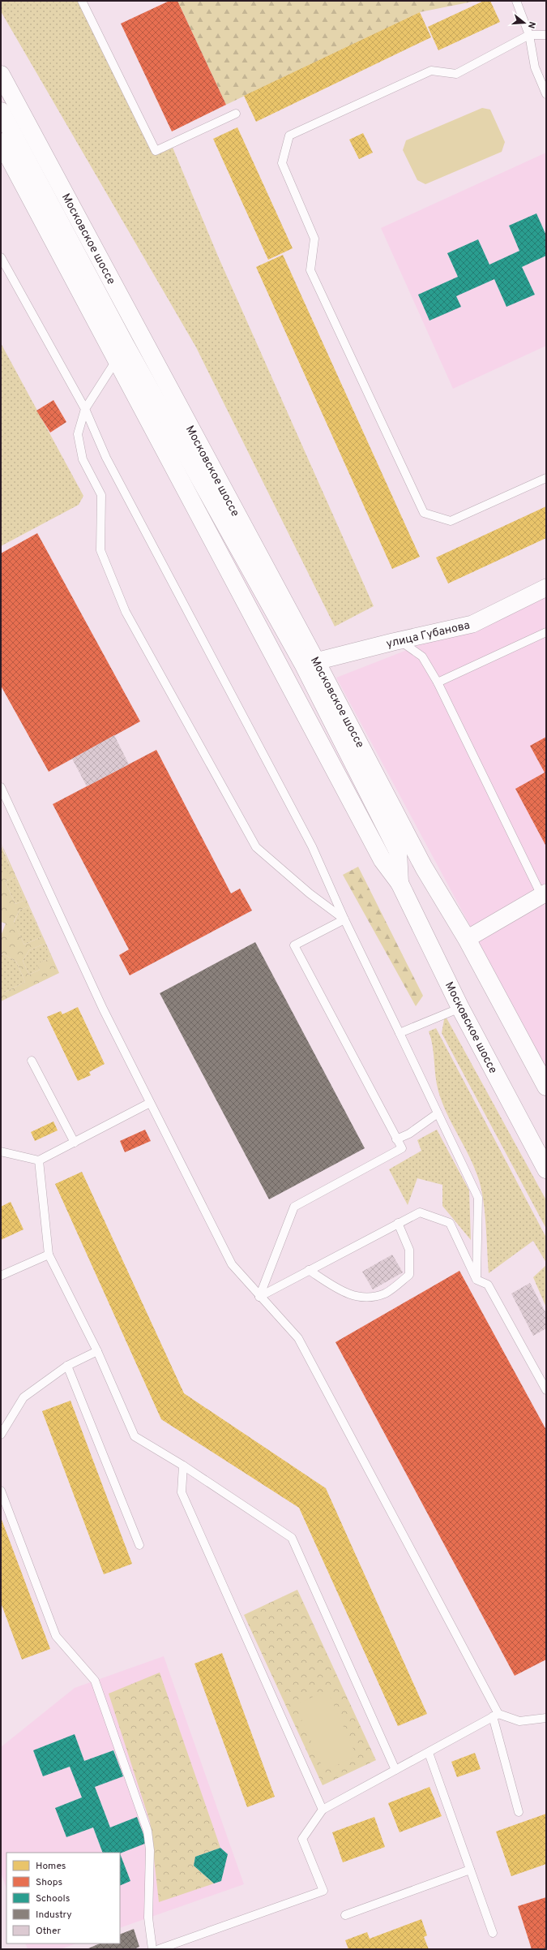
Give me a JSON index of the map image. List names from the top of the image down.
{
  "streets": {
    "main road": ["Московское шоссе"],
    "street": ["улица Губанова"]
  },
  "crossings": [
    ["Московское шоссе", "улица Губанова"]
  ],
  "legend": [
    "Homes",
    "Shops",
    "Schools",
    "Industry",
    "Other"
  ],
  "north": "right"
}
